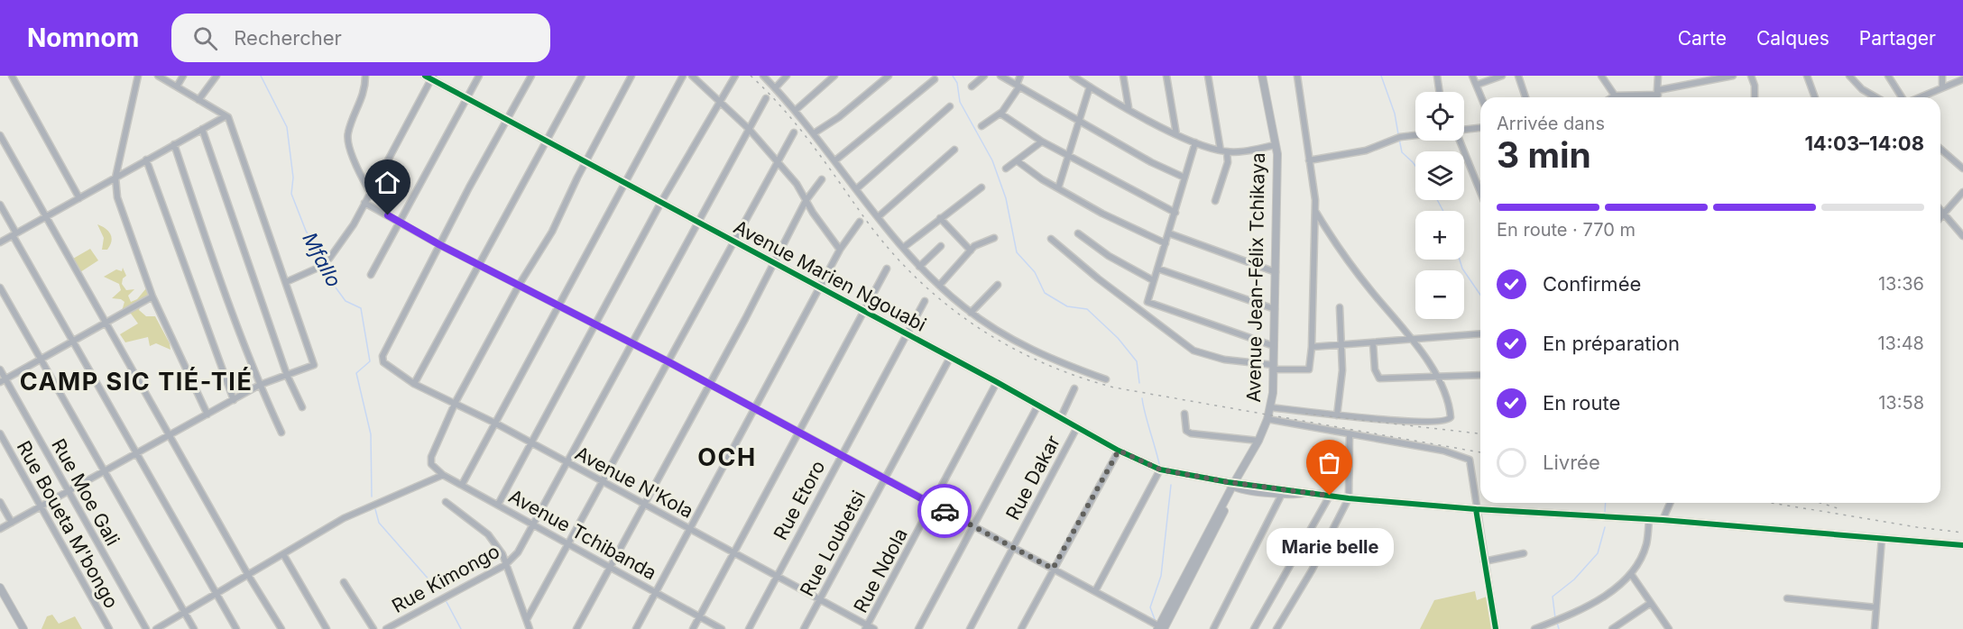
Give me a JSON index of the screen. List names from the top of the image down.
{
  "streets": {
    "street": [
      "Avenue Marien Ngouabi",
      "Avenue Jean-Félix Tchikaya",
      "Rue Dakar",
      "Avenue N'Kola",
      "Rue Moe Gali",
      "Rue Etoro",
      "Rue Boueta M'bongo",
      "Avenue Tchibanda",
      "Rue Loubetsi",
      "Rue Ndola",
      "Rue Kimongo"
    ]
  },
  "crossings": [
    ["Avenue Marien Ngouabi", "Avenue Jean-Félix Tchikaya"],
    ["Avenue Marien Ngouabi", "Rue Dakar"],
    ["Avenue Marien Ngouabi", "Rue Etoro"],
    ["Avenue Marien Ngouabi", "Rue Loubetsi"],
    ["Avenue Marien Ngouabi", "Rue Ndola"],
    ["Avenue Marien Ngouabi", "Rue Kimongo"],
    ["Avenue N'Kola", "Rue Etoro"],
    ["Avenue N'Kola", "Avenue Tchibanda"],
    ["Avenue N'Kola", "Rue Loubetsi"],
    ["Avenue N'Kola", "Rue Ndola"],
    ["Avenue N'Kola", "Rue Kimongo"],
    ["Avenue Tchibanda", "Rue Kimongo"]
  ],
  "districts": ["CAMP SIC TIÉ-TIÉ", "OCH"],
  "water": ["Mfallo"],
  "places": ["Marie belle"],
  "page": {
    "header": "Nomnom",
    "search": "Rechercher",
    "nav": ["Carte", "Calques", "Partager"],
    "map_buttons": ["+", "−"],
    "heading": ["3 min", "Arrivée dans", "14:03–14:08"],
    "bar": "En route · 770 m",
    "list": [
      ["Confirmée", "13:36"],
      ["En préparation", "13:48"],
      ["En route", "13:58"],
      "Livrée"
    ],
    "bubble": "Marie belle"
  }
}
